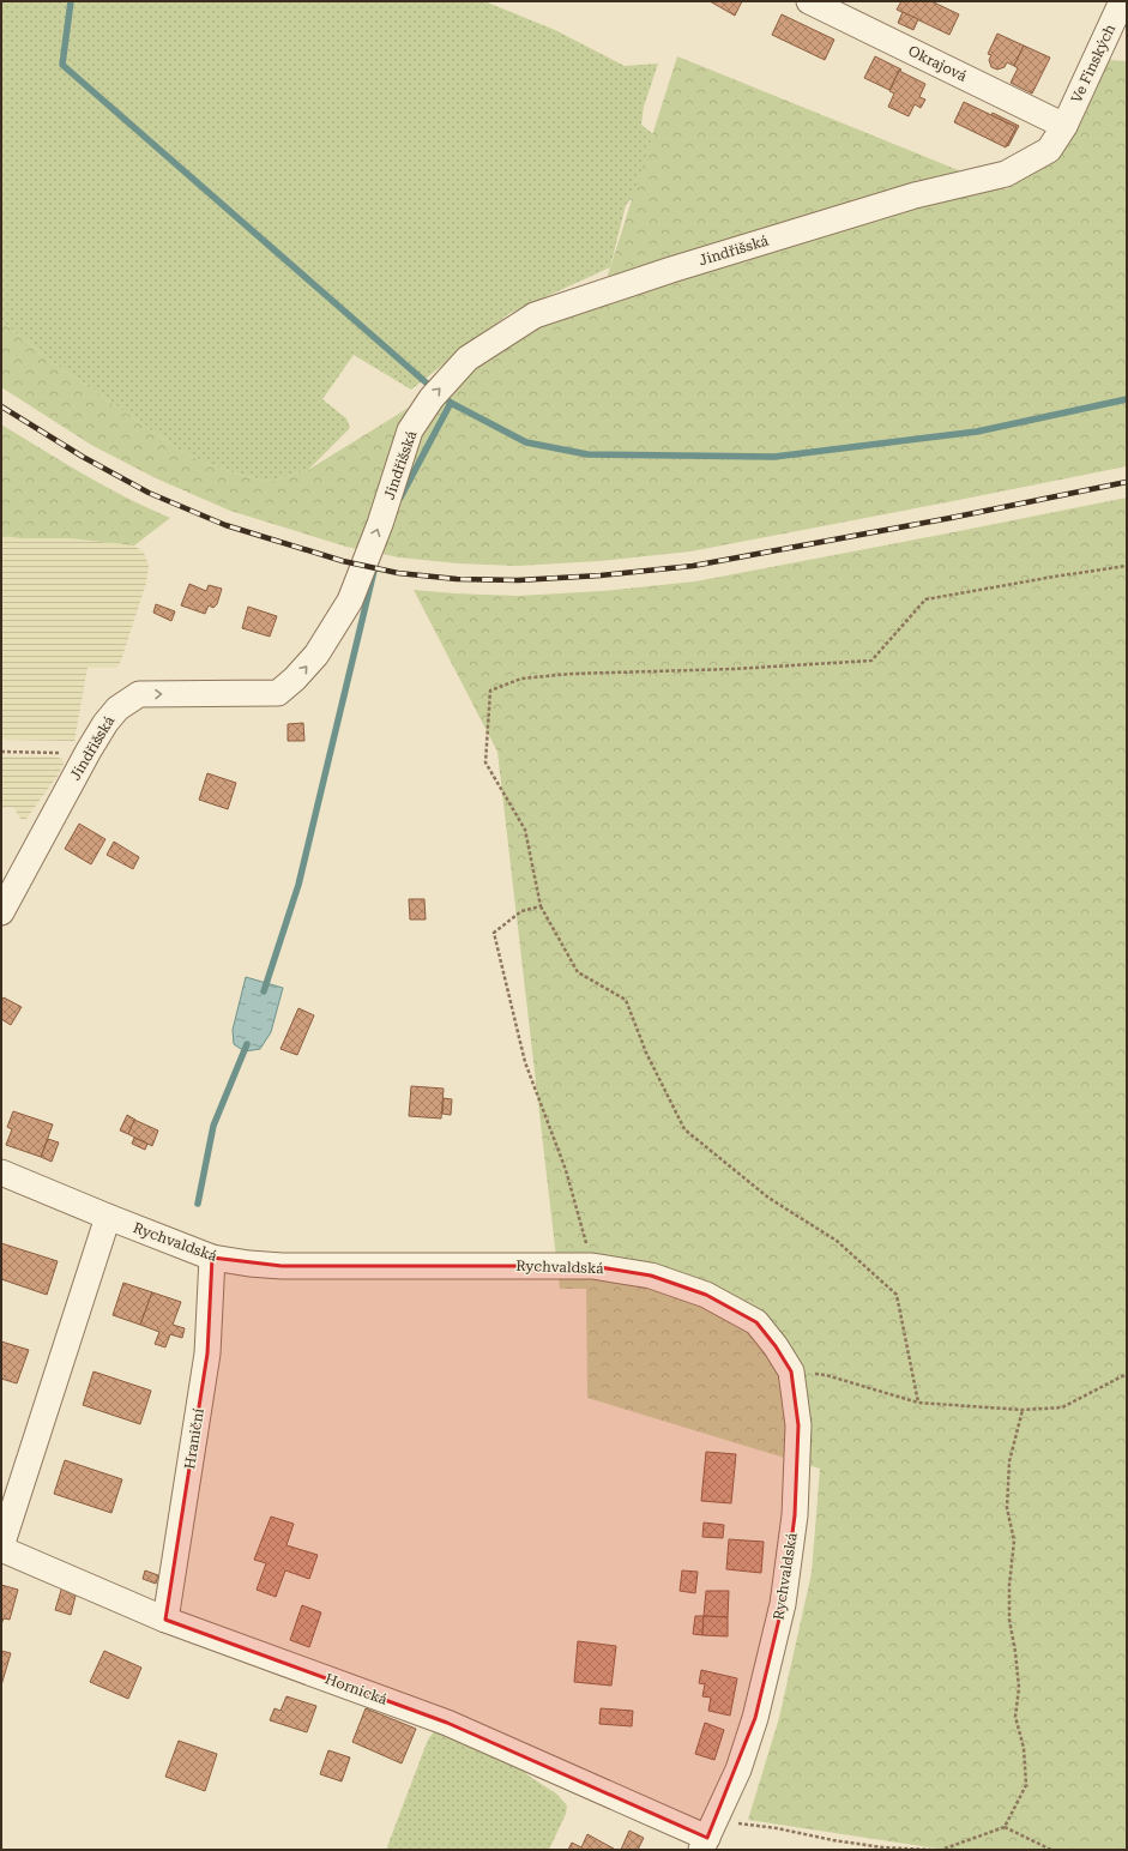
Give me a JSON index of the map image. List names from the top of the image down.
{
  "streets": {
    "street": [
      "Okrajová",
      "Ve Finských",
      "Jindřišská",
      "Rychvaldská",
      "Hraniční",
      "Hornická"
    ]
  },
  "crossings": [
    ["Okrajová", "Ve Finských"],
    ["Okrajová", "Jindřišská"],
    ["Ve Finských", "Jindřišská"],
    ["Rychvaldská", "Hraniční"],
    ["Rychvaldská", "Hornická"],
    ["Hraniční", "Hornická"]
  ],
  "one_way": ["Jindřišská"]
}
